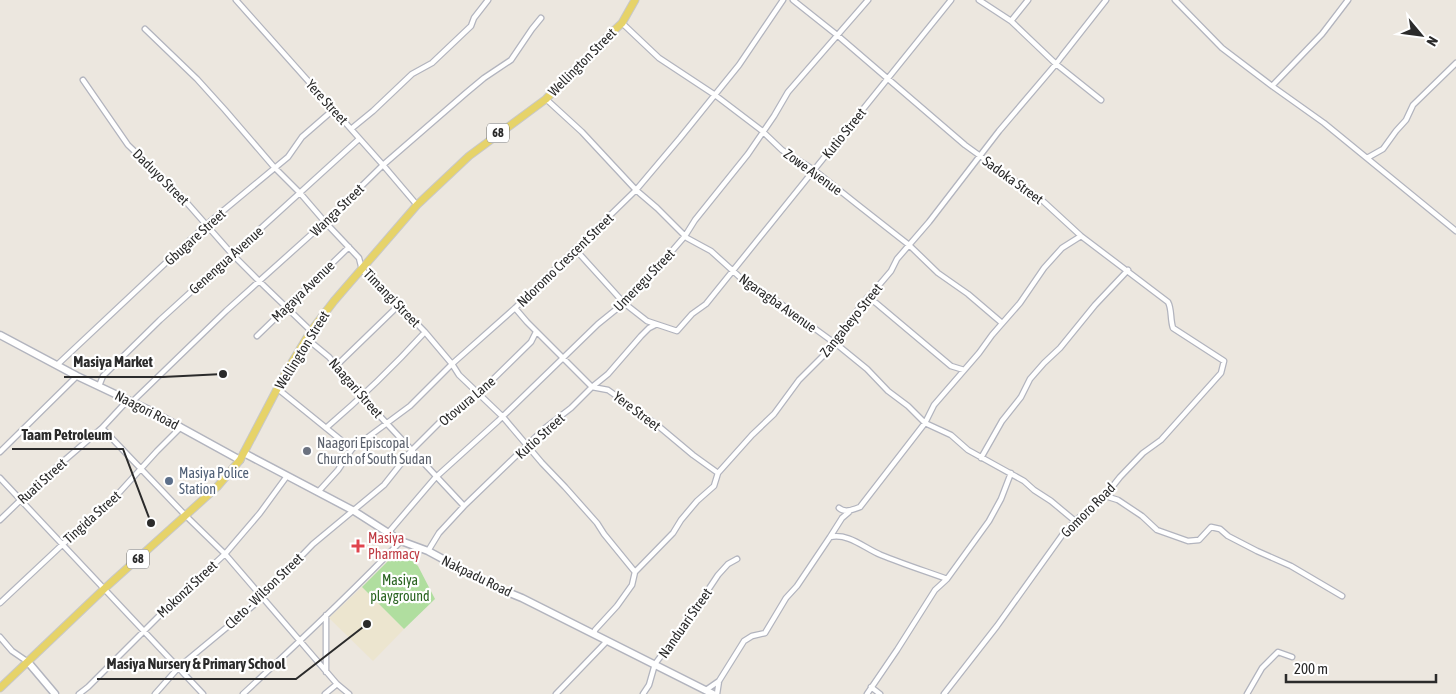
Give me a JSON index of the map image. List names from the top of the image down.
{
  "streets": {
    "main road": ["Wellington Street", "68"],
    "street": [
      "Yere Street",
      "Kutio Street",
      "Zowe Avenue",
      "Daduyo Street",
      "Sadoka Street",
      "Wanga Street",
      "Gbugare Street",
      "Genengua Avenue",
      "Ndoromo Crescent Street",
      "Umeregu Street",
      "Magaya Avenue",
      "Timangi Street",
      "Ngaragba Avenue",
      "Zangabeyo Street",
      "Naagari Street",
      "Otovura Lane",
      "Naagori Road",
      "Ruati Street",
      "Gomoro Road",
      "Tingida Street",
      "Nakpadu Road",
      "Mokonzi Street",
      "Cleto - Wilson Street",
      "Nanduari Street"
    ]
  },
  "crossings": [
    ["Wellington Street", "Yere Street"],
    ["Wellington Street", "Zowe Avenue"],
    ["Wellington Street", "Daduyo Street"],
    ["Wellington Street", "Timangi Street"],
    ["Wellington Street", "Ngaragba Avenue"],
    ["Wellington Street", "Naagari Street"],
    ["Wellington Street", "Naagori Road"],
    ["Wellington Street", "Nakpadu Road"],
    ["Yere Street", "Kutio Street"],
    ["Yere Street", "Wanga Street"],
    ["Yere Street", "Gbugare Street"],
    ["Yere Street", "Genengua Avenue"],
    ["Yere Street", "Ndoromo Crescent Street"],
    ["Yere Street", "Umeregu Street"],
    ["Yere Street", "Zangabeyo Street"],
    ["Yere Street", "Otovura Lane"],
    ["Kutio Street", "Zowe Avenue"],
    ["Kutio Street", "Sadoka Street"],
    ["Kutio Street", "Timangi Street"],
    ["Kutio Street", "Ngaragba Avenue"],
    ["Kutio Street", "Naagari Street"],
    ["Kutio Street", "Nakpadu Road"],
    ["Zowe Avenue", "Ndoromo Crescent Street"],
    ["Zowe Avenue", "Umeregu Street"],
    ["Zowe Avenue", "Zangabeyo Street"],
    ["Daduyo Street", "Wanga Street"],
    ["Daduyo Street", "Gbugare Street"],
    ["Daduyo Street", "Genengua Avenue"],
    ["Daduyo Street", "Magaya Avenue"],
    ["Sadoka Street", "Umeregu Street"],
    ["Sadoka Street", "Zangabeyo Street"],
    ["Sadoka Street", "Gomoro Road"],
    ["Wanga Street", "Timangi Street"],
    ["Wanga Street", "Naagori Road"],
    ["Wanga Street", "Ruati Street"],
    ["Gbugare Street", "Timangi Street"],
    ["Gbugare Street", "Naagori Road"],
    ["Genengua Avenue", "Timangi Street"],
    ["Genengua Avenue", "Naagori Road"],
    ["Ndoromo Crescent Street", "Timangi Street"],
    ["Ndoromo Crescent Street", "Ngaragba Avenue"],
    ["Ndoromo Crescent Street", "Naagari Street"],
    ["Ndoromo Crescent Street", "Nakpadu Road"],
    ["Umeregu Street", "Timangi Street"],
    ["Umeregu Street", "Ngaragba Avenue"],
    ["Umeregu Street", "Naagari Street"],
    ["Umeregu Street", "Nakpadu Road"],
    ["Magaya Avenue", "Timangi Street"],
    ["Timangi Street", "Zangabeyo Street"],
    ["Timangi Street", "Otovura Lane"],
    ["Ngaragba Avenue", "Zangabeyo Street"],
    ["Ngaragba Avenue", "Gomoro Road"],
    ["Zangabeyo Street", "Nakpadu Road"],
    ["Naagari Street", "Otovura Lane"],
    ["Otovura Lane", "Nakpadu Road"],
    ["Otovura Lane", "Cleto - Wilson Street"],
    ["Naagori Road", "Ruati Street"],
    ["Naagori Road", "Tingida Street"],
    ["Naagori Road", "Nakpadu Road"],
    ["Nakpadu Road", "Mokonzi Street"],
    ["Nakpadu Road", "Cleto - Wilson Street"],
    ["Nakpadu Road", "Nanduari Street"]
  ],
  "parks": ["Masiya playground"],
  "places": {
    "other": [
      "Masiya Market",
      "Naagori Episcopal Church of South Sudan",
      "Masiya Police Station",
      "Taam Petroleum",
      "Masiya Nursery & Primary School"
    ],
    "health": ["Masiya Pharmacy"]
  },
  "scale_bar": "200 m",
  "north": "bottom right"
}
